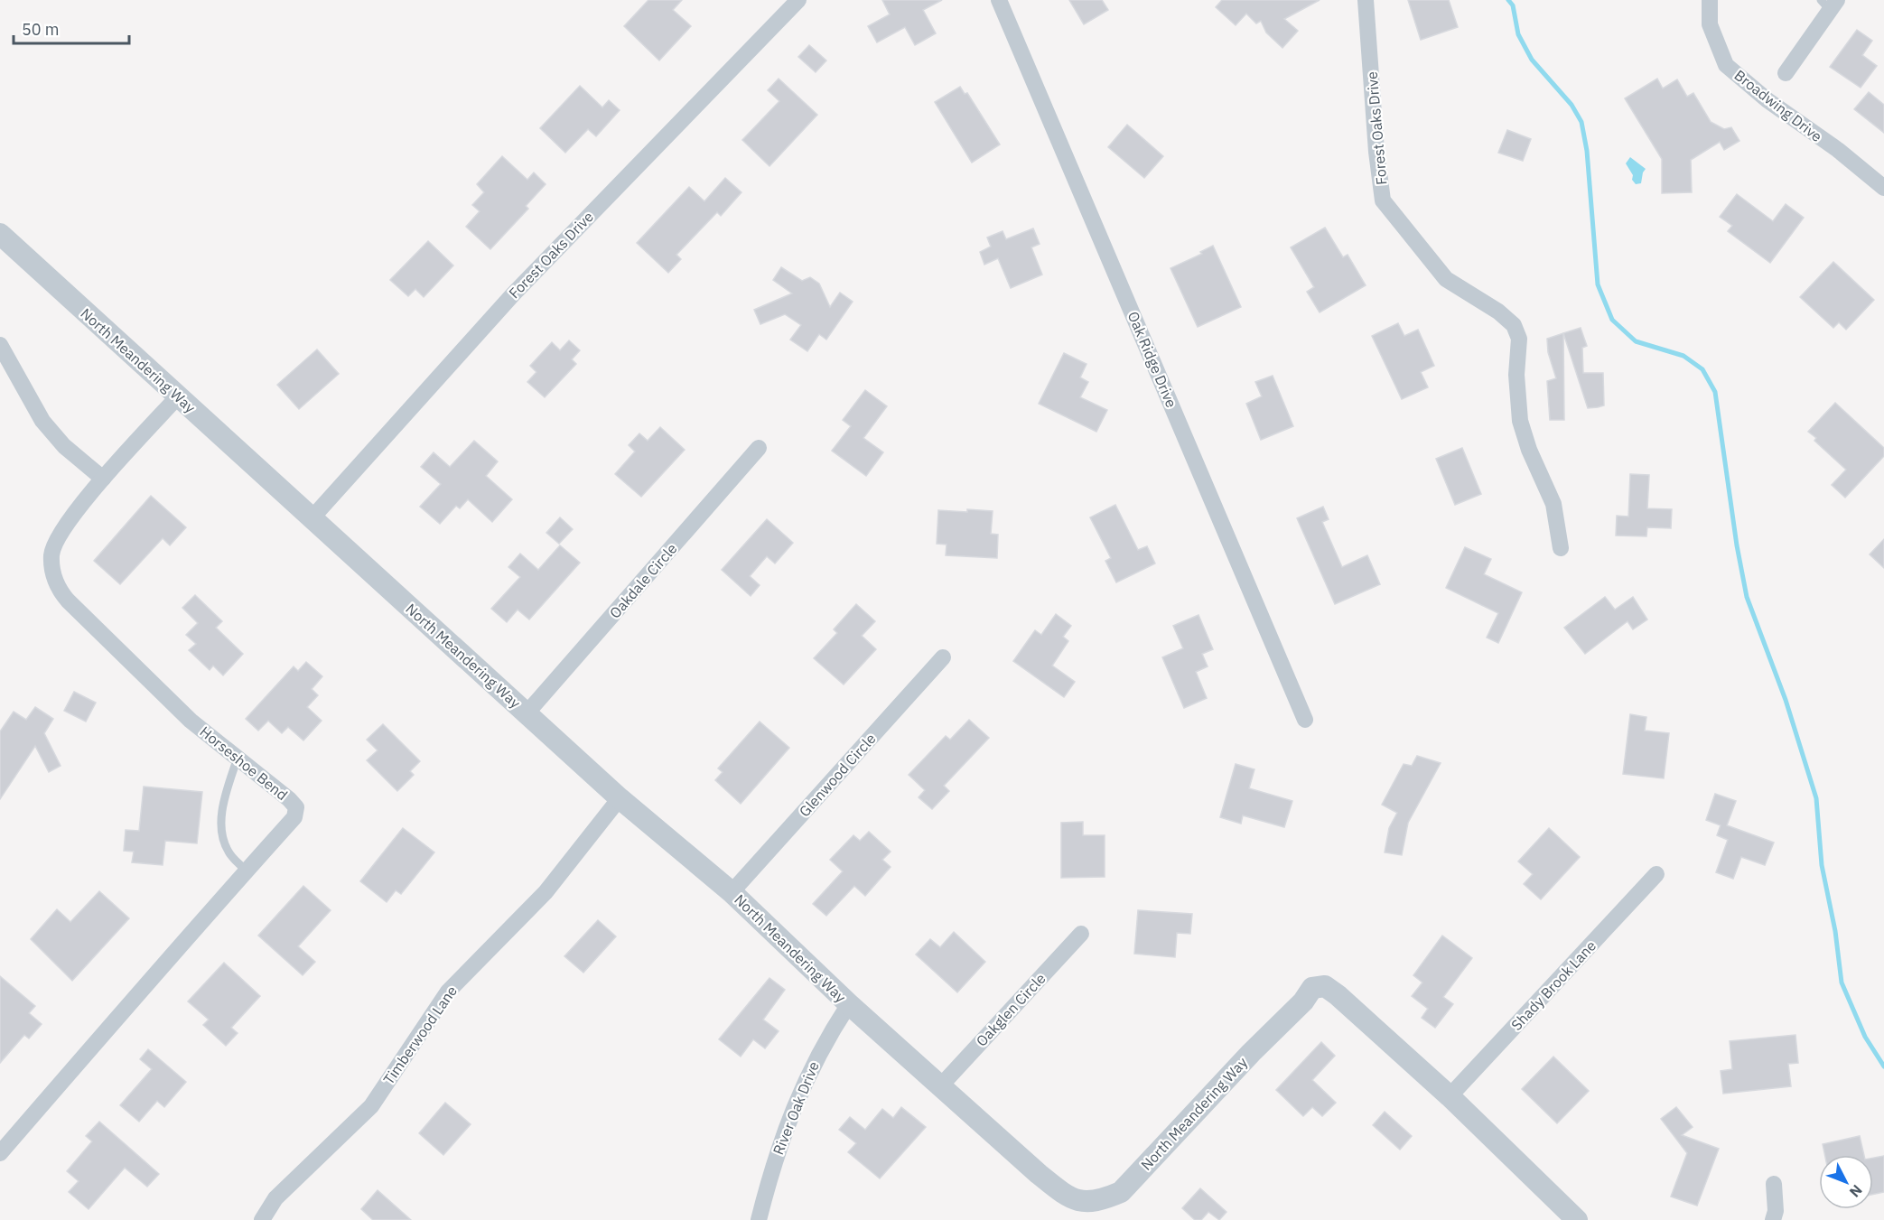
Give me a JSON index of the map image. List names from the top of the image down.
{
  "streets": {
    "street": [
      "Broadwing Drive",
      "Forest Oaks Drive",
      "Oak Ridge Drive",
      "North Meandering Way",
      "Oakdale Circle",
      "Horseshoe Bend",
      "Glenwood Circle",
      "Shady Brook Lane",
      "Oakglen Circle",
      "Timberwood Lane",
      "River Oak Drive"
    ]
  },
  "crossings": [
    ["Forest Oaks Drive", "North Meandering Way"],
    ["North Meandering Way", "Oakdale Circle"],
    ["North Meandering Way", "Horseshoe Bend"],
    ["North Meandering Way", "Glenwood Circle"],
    ["North Meandering Way", "Shady Brook Lane"],
    ["North Meandering Way", "Oakglen Circle"],
    ["North Meandering Way", "Timberwood Lane"],
    ["North Meandering Way", "River Oak Drive"]
  ],
  "scale_bar": "50 m",
  "north": "bottom right"
}
